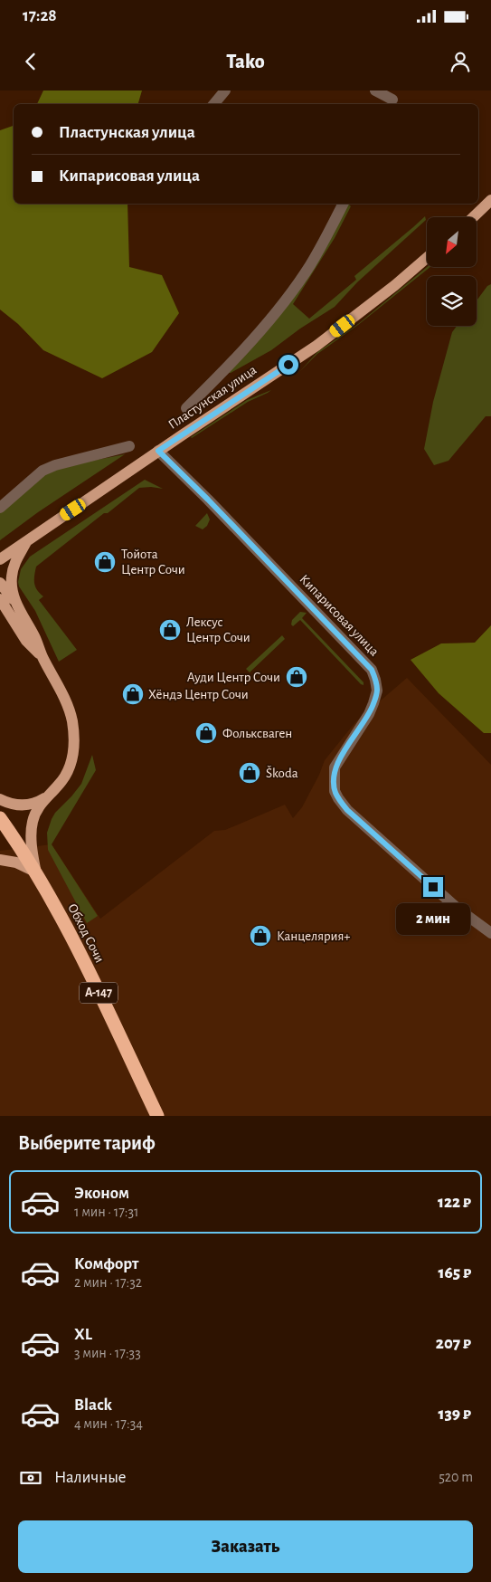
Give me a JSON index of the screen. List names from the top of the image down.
{
  "streets": {
    "highway": ["Обход Сочи", "А-147"],
    "main road": ["Пластунская улица"],
    "street": ["Кипарисовая улица"]
  },
  "crossings": [
    ["Пластунская улица", "Кипарисовая улица"],
    ["Пластунская улица", "А-147"],
    ["Обход Сочи", "А-147"]
  ],
  "places": {
    "shop": [
      "Тойота Центр Сочи",
      "Лексус Центр Сочи",
      "Ауди Центр Сочи",
      "Хёндэ Центр Сочи",
      "Фольксваген",
      "Škoda",
      "Канцелярия+"
    ]
  },
  "north": "bottom left",
  "page": {
    "status": "17:28",
    "header": "Tako",
    "banner": ["Пластунская улица", "Кипарисовая улица"],
    "bubble": "2 мин",
    "heading": "Выберите тариф",
    "list": [
      {
        "name": "Эконом",
        "note": "1 мин · 17:31",
        "value": "122 ₽"
      },
      {
        "name": "Комфорт",
        "note": "2 мин · 17:32",
        "value": "165 ₽"
      },
      {
        "name": "XL",
        "note": "3 мин · 17:33",
        "value": "207 ₽"
      },
      {
        "name": "Black",
        "note": "4 мин · 17:34",
        "value": "139 ₽"
      }
    ],
    "pay": ["Наличные", "520 m"],
    "buttons": "Заказать"
  }
}
